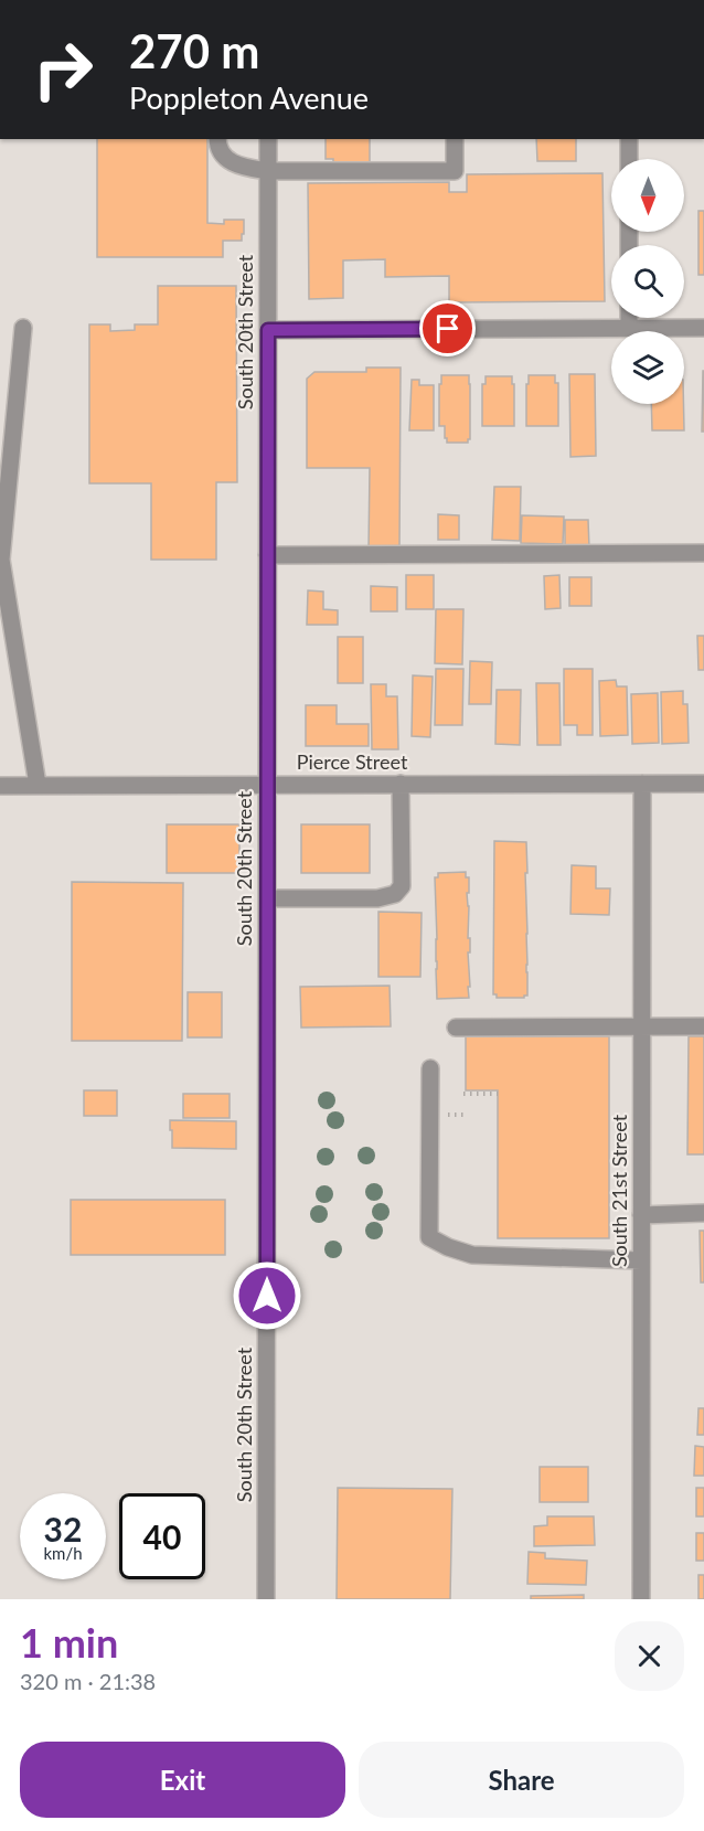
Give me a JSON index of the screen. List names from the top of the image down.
{
  "streets": {
    "street": ["South 20th Street", "Pierce Street", "South 21st Street"]
  },
  "crossings": [
    ["South 20th Street", "Pierce Street"],
    ["Pierce Street", "South 21st Street"]
  ],
  "north": "bottom",
  "page": {
    "turn": ["270 m", "Poppleton Avenue"],
    "speed": "32 km/h",
    "limit": "40",
    "heading": ["1 min", "320 m · 21:38"],
    "buttons": ["Exit", "Share"]
  }
}
